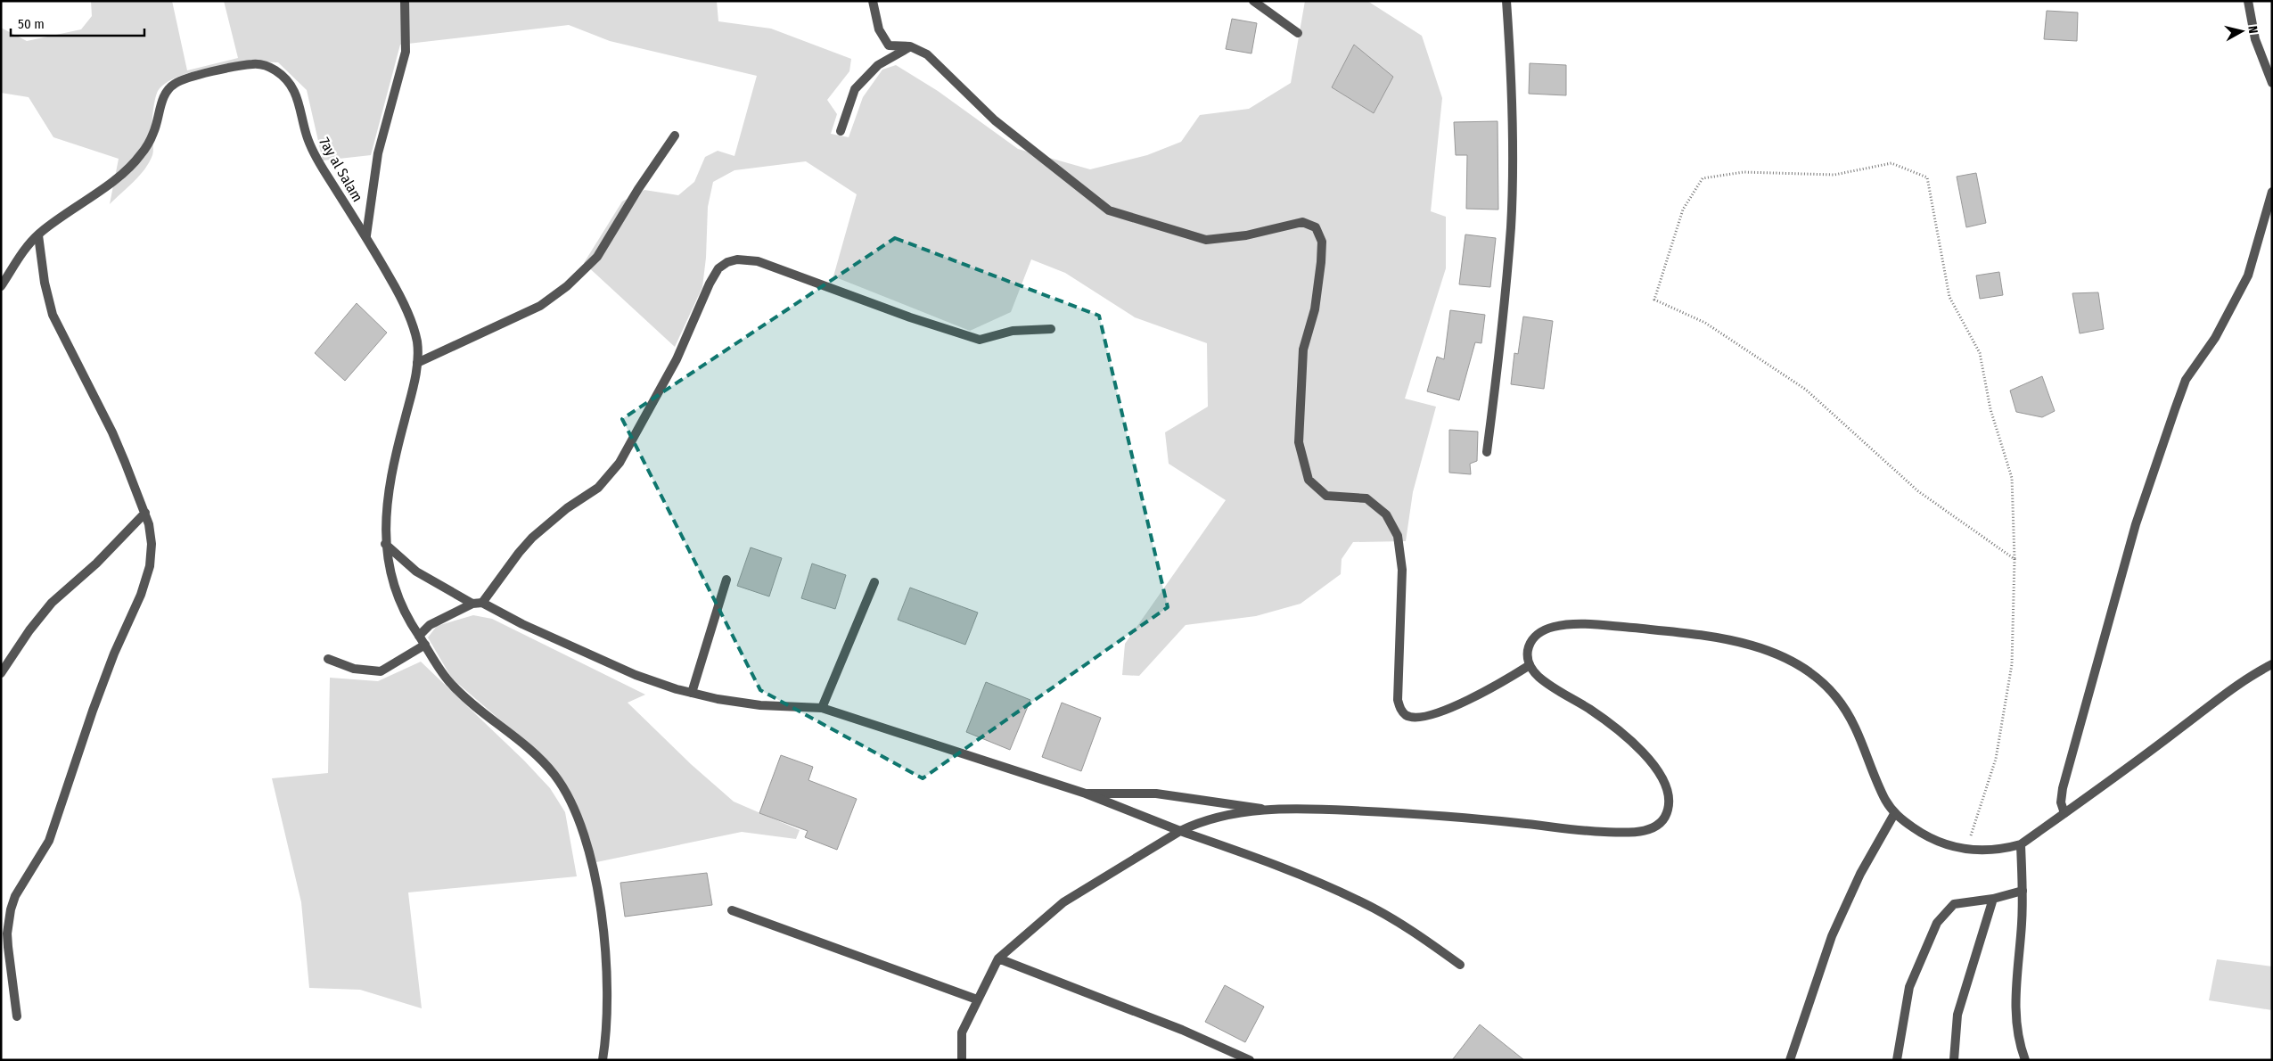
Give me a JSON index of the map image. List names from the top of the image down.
{
  "streets": {
    "street": ["7ay al Salam"]
  },
  "scale_bar": "50 m",
  "north": "right"
}
